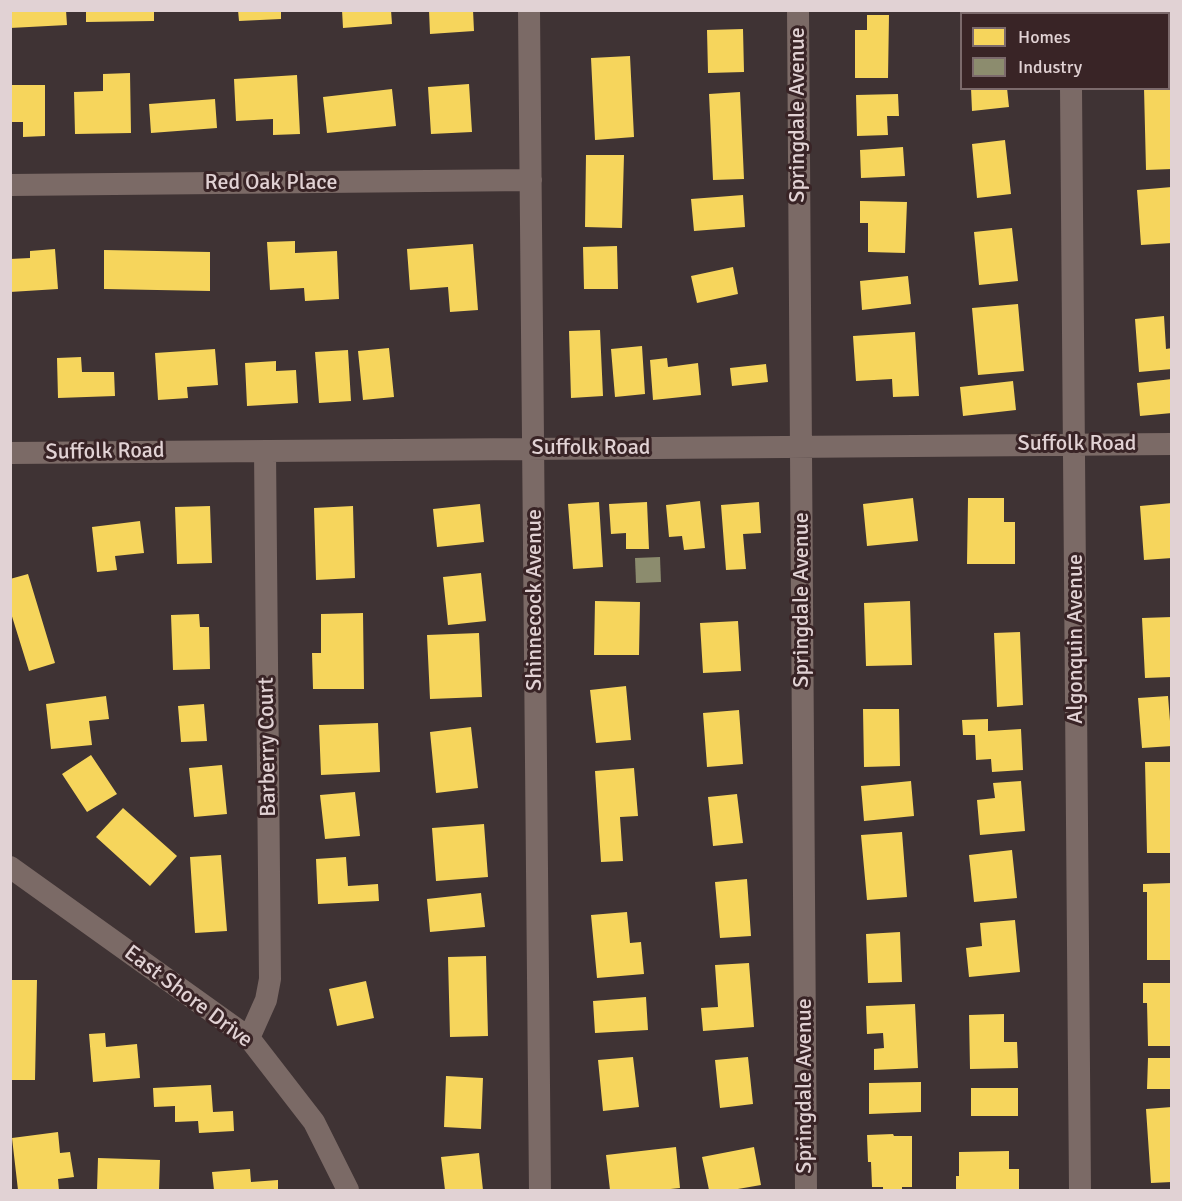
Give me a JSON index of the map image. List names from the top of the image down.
{
  "streets": {
    "street": [
      "Springdale Avenue",
      "Red Oak Place",
      "Suffolk Road",
      "Shinnecock Avenue",
      "Algonquin Avenue",
      "Barberry Court",
      "East Shore Drive"
    ]
  },
  "crossings": [
    ["Springdale Avenue", "Suffolk Road"],
    ["Red Oak Place", "Shinnecock Avenue"],
    ["Suffolk Road", "Shinnecock Avenue"],
    ["Suffolk Road", "Algonquin Avenue"],
    ["Suffolk Road", "Barberry Court"],
    ["Barberry Court", "East Shore Drive"]
  ],
  "legend": ["Homes", "Industry"]
}
